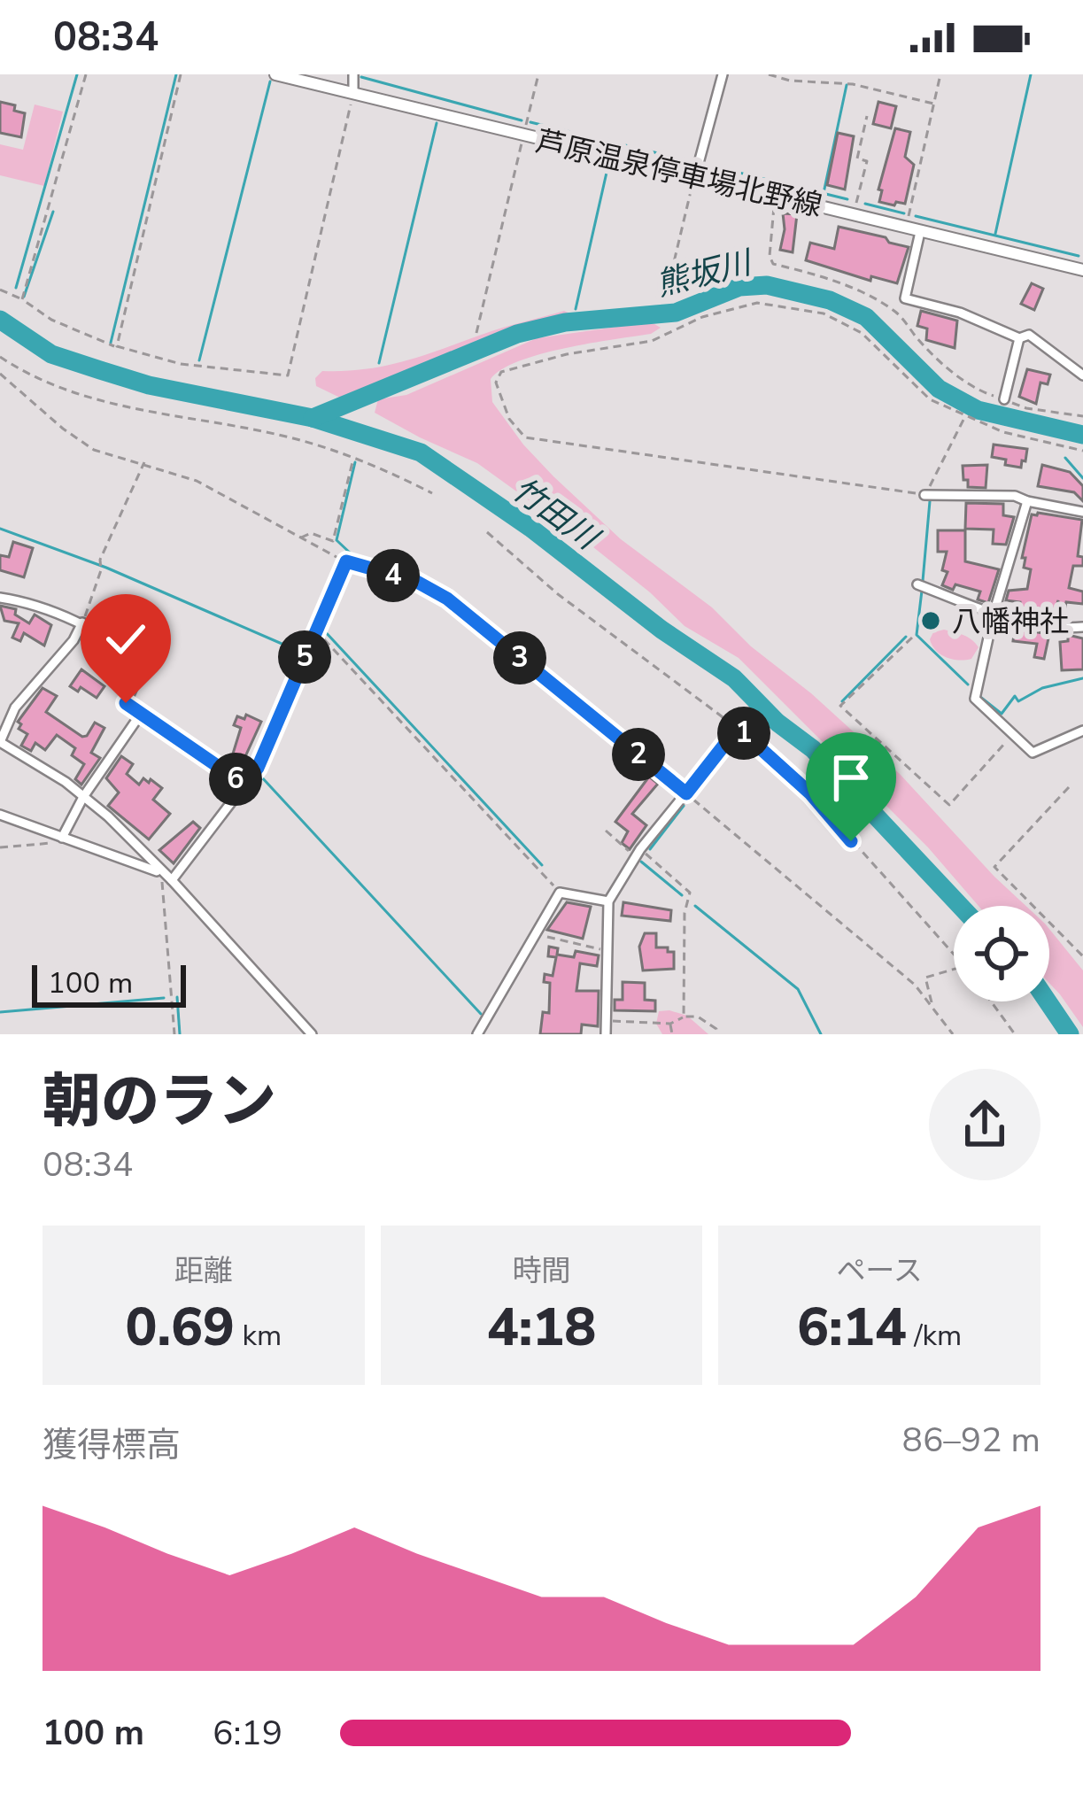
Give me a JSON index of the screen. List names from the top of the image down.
{
  "streets": {
    "main road": ["芦原温泉停車場北野線"]
  },
  "water": ["熊坂川", "竹田川"],
  "places": ["八幡神社"],
  "scale_bar": "100 m",
  "page": {
    "status": "08:34",
    "pins": [
      "4",
      "5",
      "3",
      "1",
      "2",
      "6"
    ],
    "scale": "100 m",
    "heading": ["朝のラン", "08:34"],
    "stats": [
      ["距離", "0.69 km"],
      ["時間", "4:18"],
      ["ペース", "6:14 /km"]
    ],
    "chart": ["獲得標高", "86–92 m"],
    "list": [
      {
        "name": "100 m",
        "note": "6:19"
      }
    ]
  }
}
